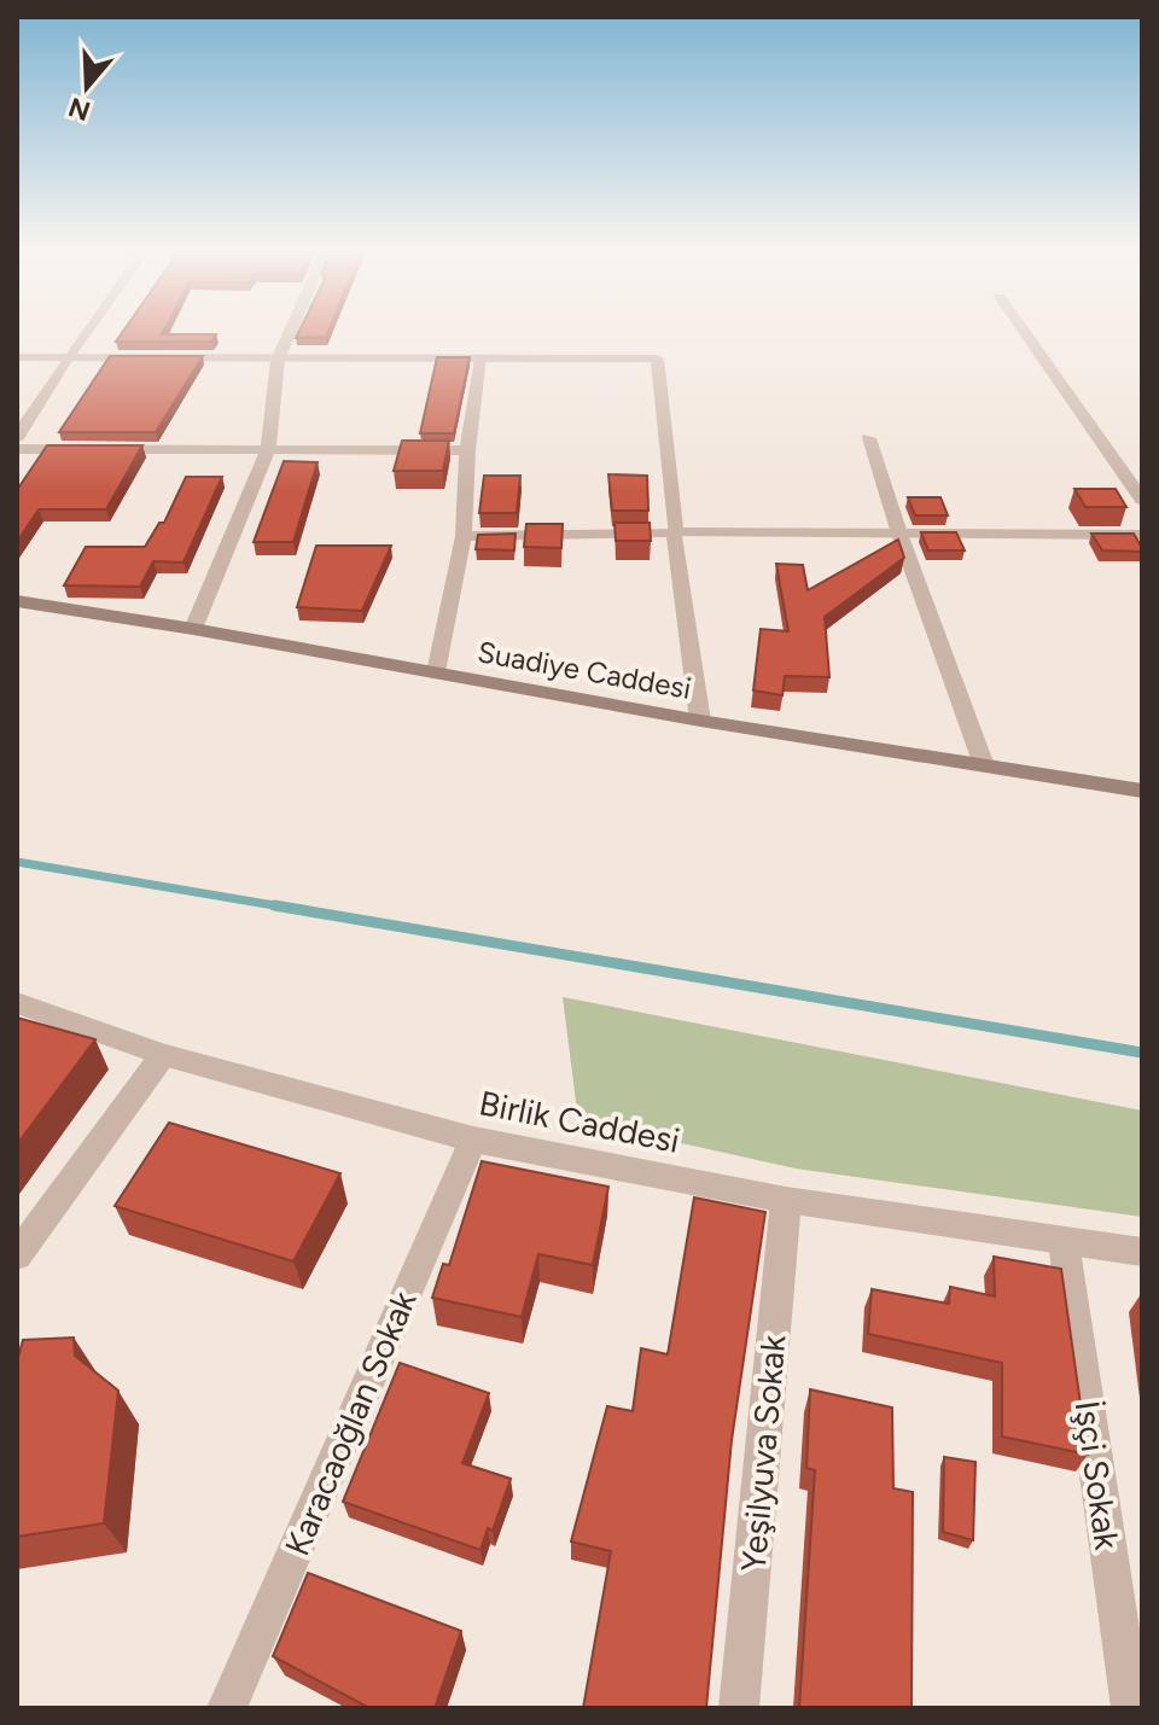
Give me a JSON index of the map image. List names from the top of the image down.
{
  "streets": {
    "main road": ["Suadiye Caddesi"],
    "street": [
      "Birlik Caddesi",
      "Karacaoğlan Sokak",
      "Yeşilyuva Sokak",
      "İşçi Sokak"
    ]
  },
  "crossings": [
    ["Birlik Caddesi", "Karacaoğlan Sokak"],
    ["Birlik Caddesi", "Yeşilyuva Sokak"],
    ["Birlik Caddesi", "İşçi Sokak"]
  ],
  "north": "bottom"
}
